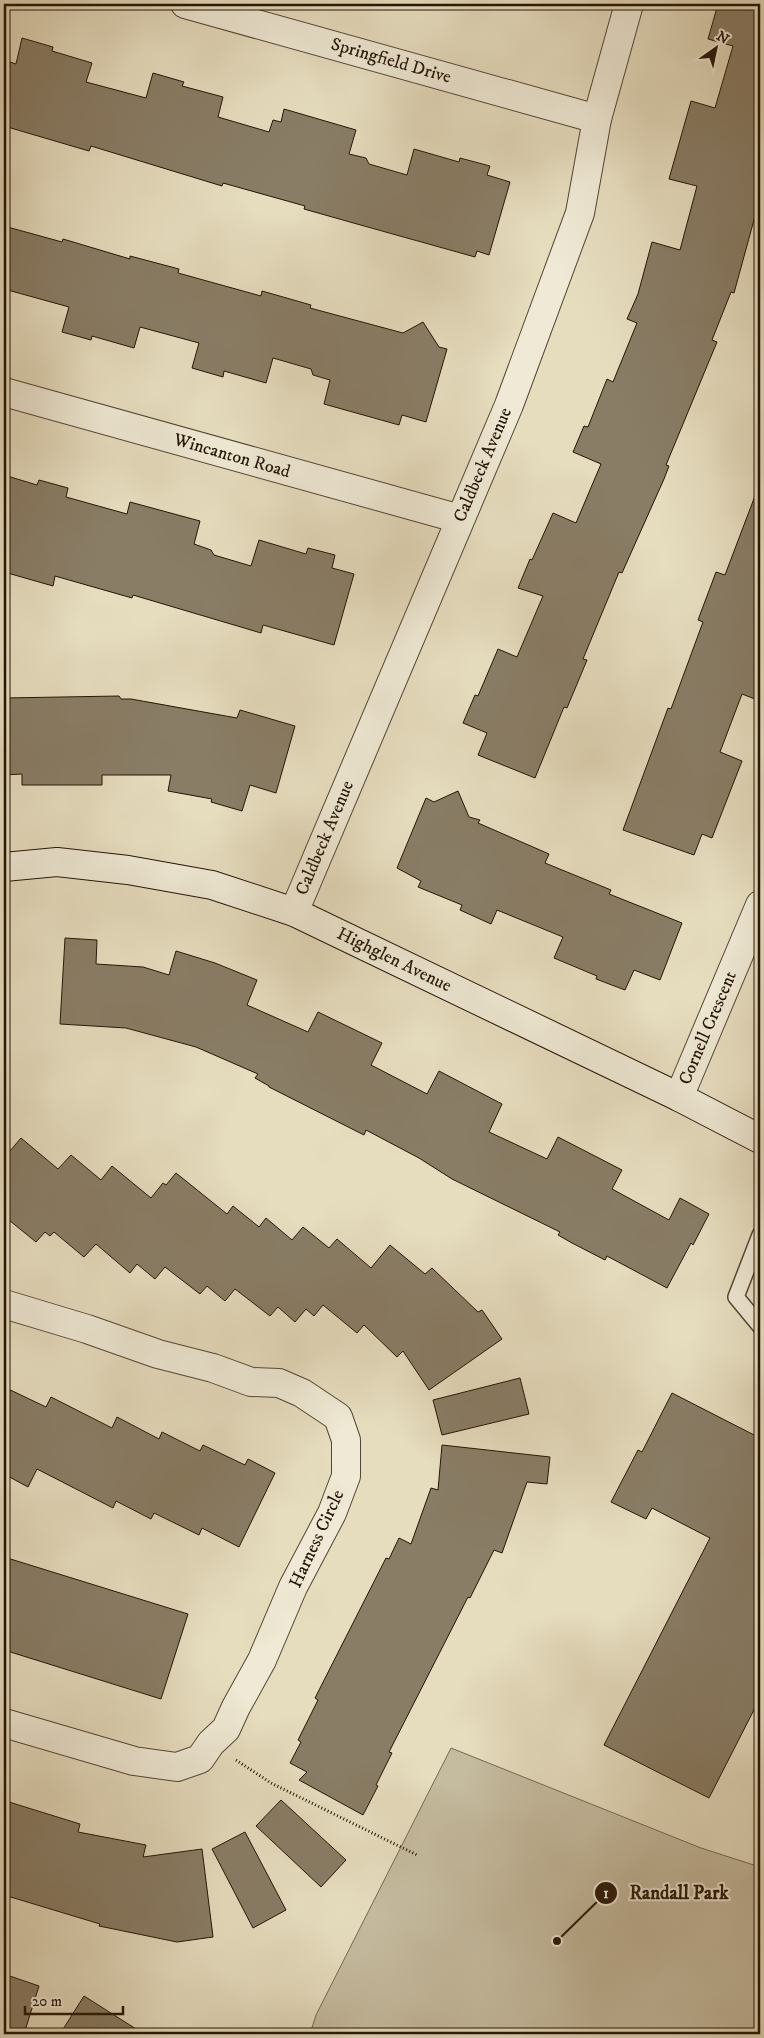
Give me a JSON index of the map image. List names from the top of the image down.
{
  "streets": {
    "street": [
      "Springfield Drive",
      "Wincanton Road",
      "Caldbeck Avenue",
      "Highglen Avenue",
      "Cornell Crescent",
      "Harness Circle"
    ]
  },
  "crossings": [
    ["Springfield Drive", "Caldbeck Avenue"],
    ["Wincanton Road", "Caldbeck Avenue"],
    ["Caldbeck Avenue", "Highglen Avenue"],
    ["Highglen Avenue", "Cornell Crescent"]
  ],
  "places": ["Randall Park"],
  "scale_bar": "20 m",
  "north": "top right"
}
